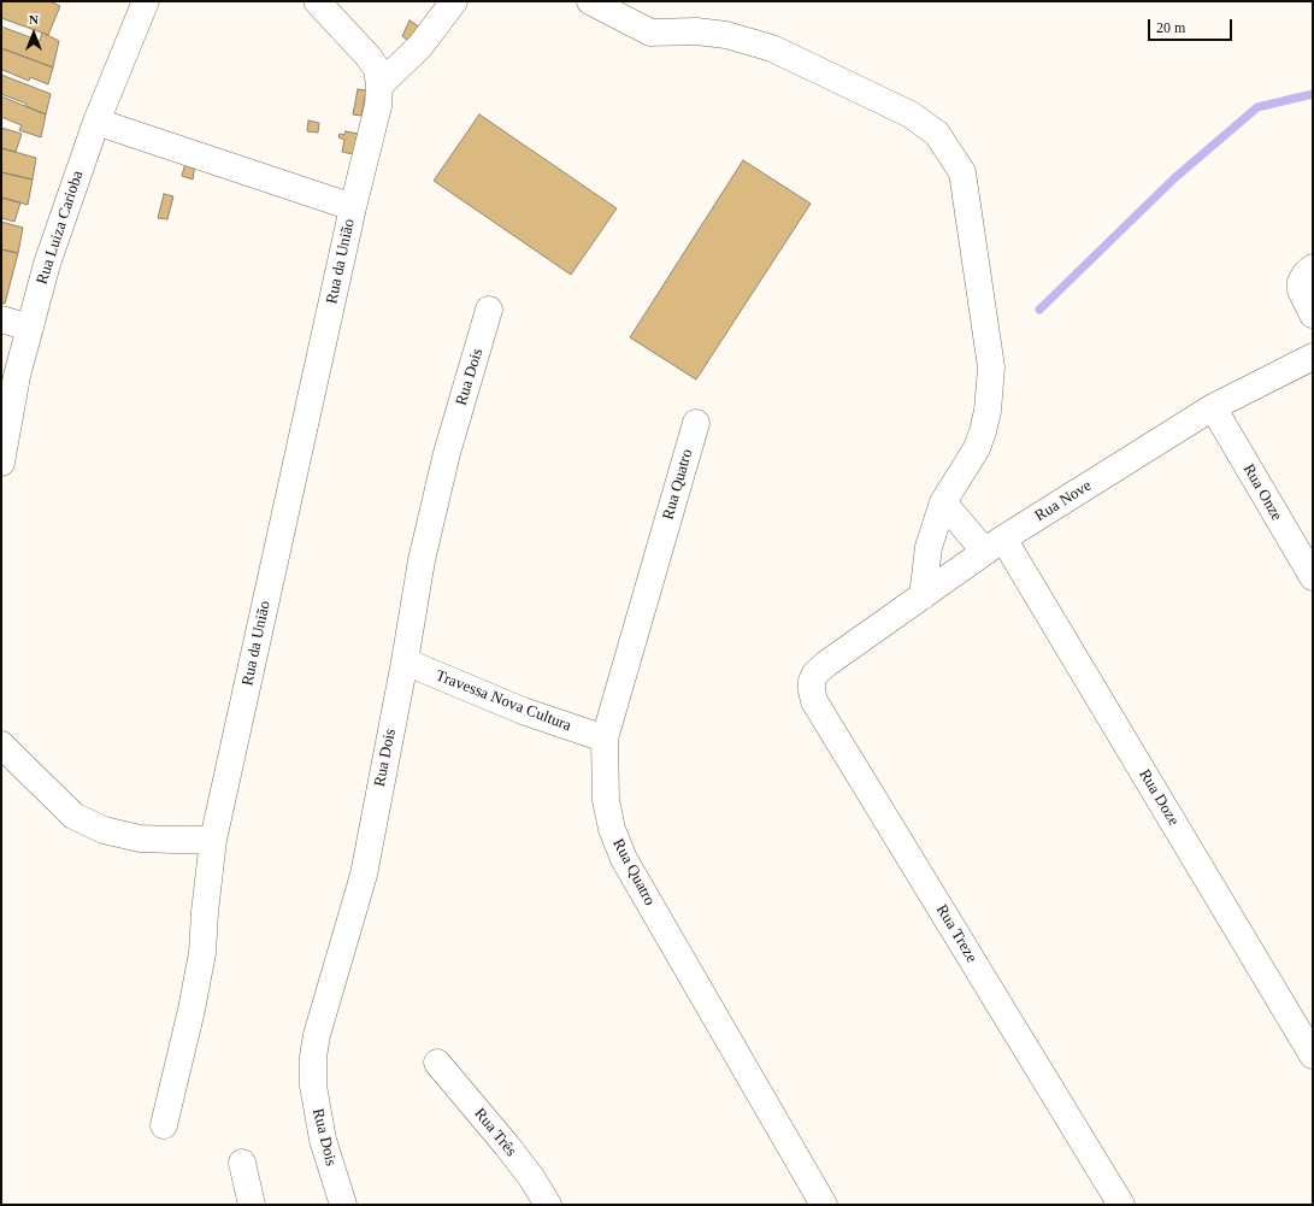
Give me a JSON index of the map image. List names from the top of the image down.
{
  "streets": {
    "street": [
      "Rua Luiza Carioba",
      "Rua da União",
      "Rua Dois",
      "Rua Quatro",
      "Rua Onze",
      "Rua Nove",
      "Travessa Nova Cultura",
      "Rua Doze",
      "Rua Treze",
      "Rua Três"
    ]
  },
  "crossings": [
    ["Rua Luiza Carioba", "Rua da União"],
    ["Rua Dois", "Travessa Nova Cultura"],
    ["Rua Quatro", "Travessa Nova Cultura"],
    ["Rua Onze", "Rua Nove"],
    ["Rua Nove", "Rua Doze"],
    ["Rua Nove", "Rua Treze"]
  ],
  "scale_bar": "20 m",
  "north": "top"
}
